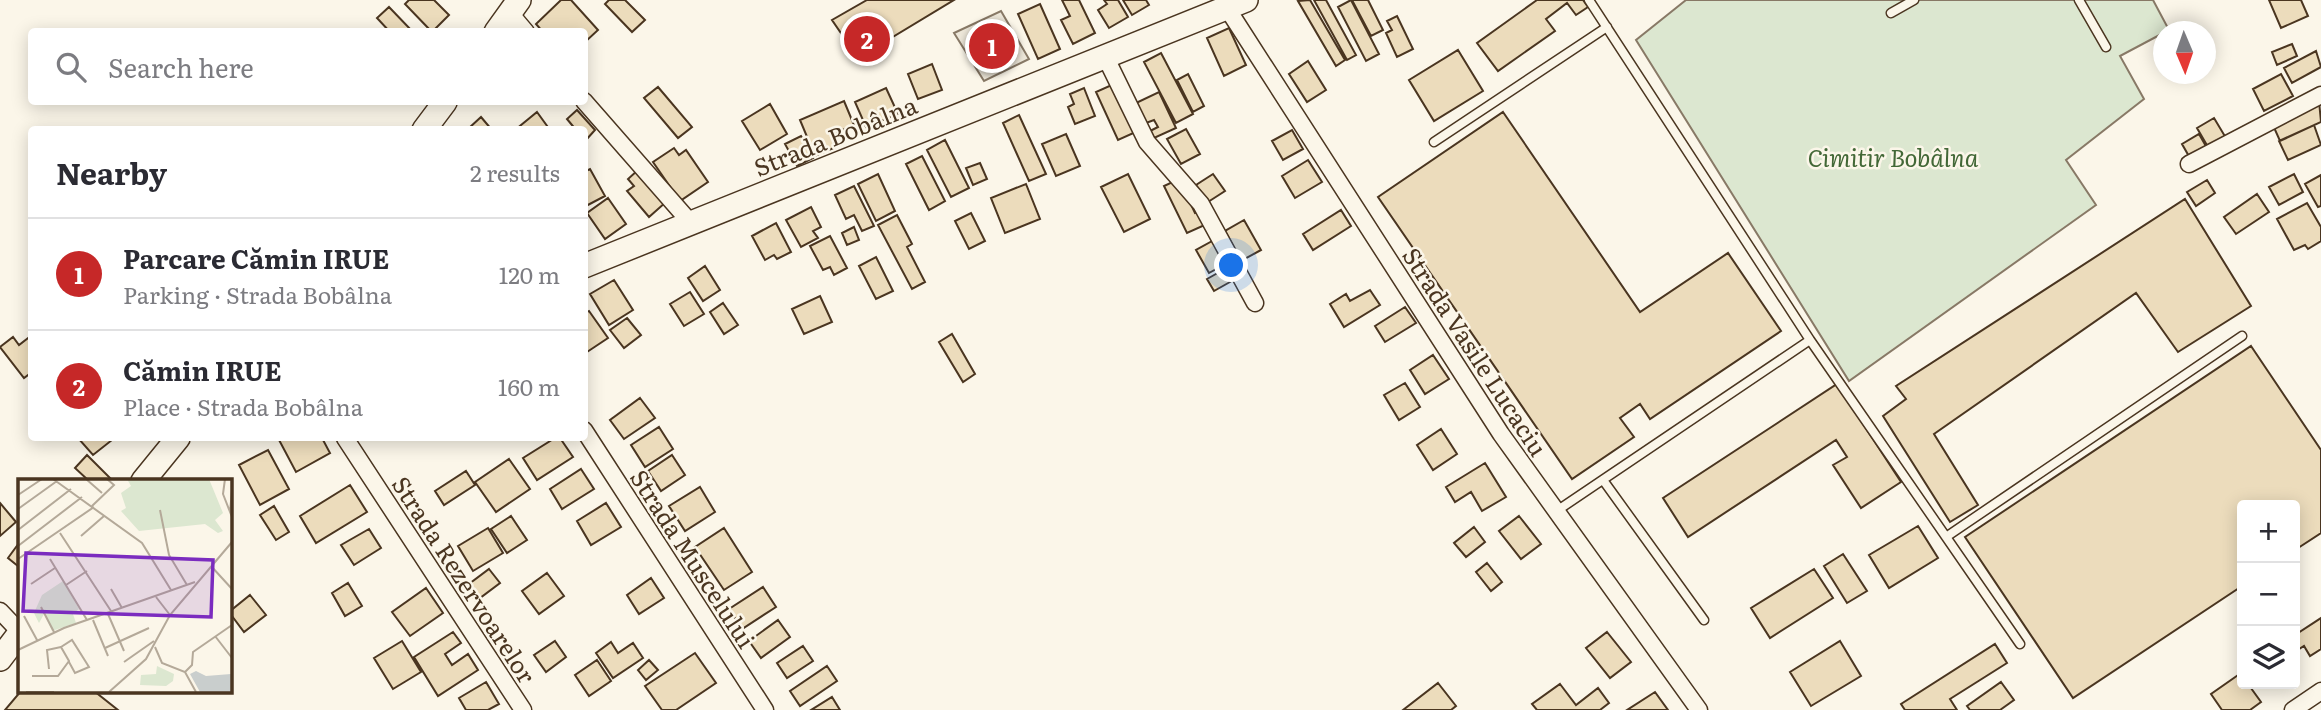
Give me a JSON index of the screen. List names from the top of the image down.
{
  "streets": {
    "main road": ["Strada Bobâlna"],
    "street": ["Strada Vasile Lucaciu", "Strada Muscelului", "Strada Rezervoarelor"]
  },
  "crossings": [
    ["Strada Bobâlna", "Strada Vasile Lucaciu"]
  ],
  "parks": ["Cimitir Bobâlna"],
  "north": "bottom",
  "page": {
    "pins": ["2", "1"],
    "search": "Search here",
    "heading": ["Nearby", "2 results"],
    "list": [
      {
        "mark": "1",
        "name": "Parcare Cămin IRUE",
        "note": "Parking · Strada Bobâlna",
        "value": "120 m"
      },
      {
        "mark": "2",
        "name": "Cămin IRUE",
        "note": "Place · Strada Bobâlna",
        "value": "160 m"
      }
    ],
    "map_buttons": ["+", "−"]
  }
}
